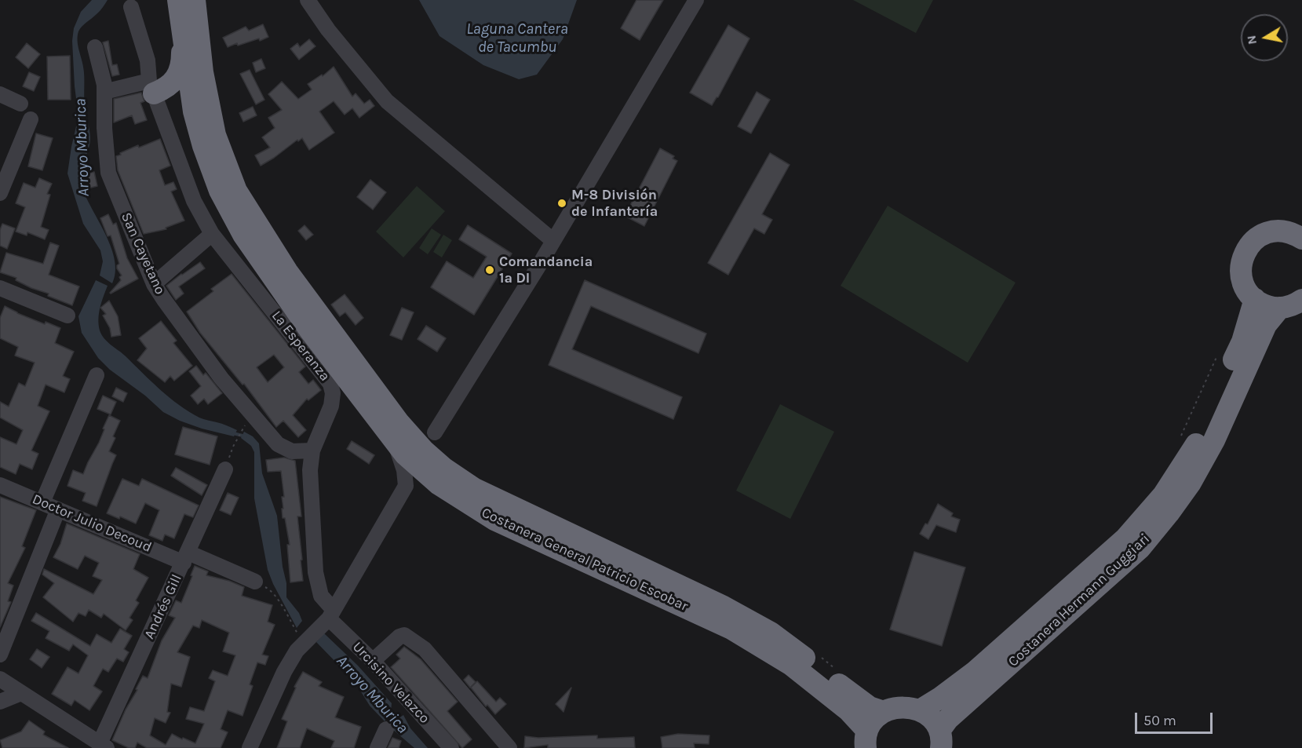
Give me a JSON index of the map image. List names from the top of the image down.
{
  "streets": {
    "highway": ["Costanera General Patricio Escobar", "Costanera Hermann Guggiari"],
    "street": [
      "San Cayetano",
      "La Esperanza",
      "Doctor Julio Decoud",
      "Andrés Gill",
      "Urcisino Velazco"
    ]
  },
  "crossings": [
    ["San Cayetano", "La Esperanza"],
    ["La Esperanza", "Urcisino Velazco"],
    ["Doctor Julio Decoud", "Andrés Gill"]
  ],
  "water": ["Laguna Cantera de Tacumbu", "Arroyo Mburica"],
  "places": ["M-8 División de Infantería", "Comandancia 1a DI"],
  "scale_bar": "50 m",
  "north": "left"
}
